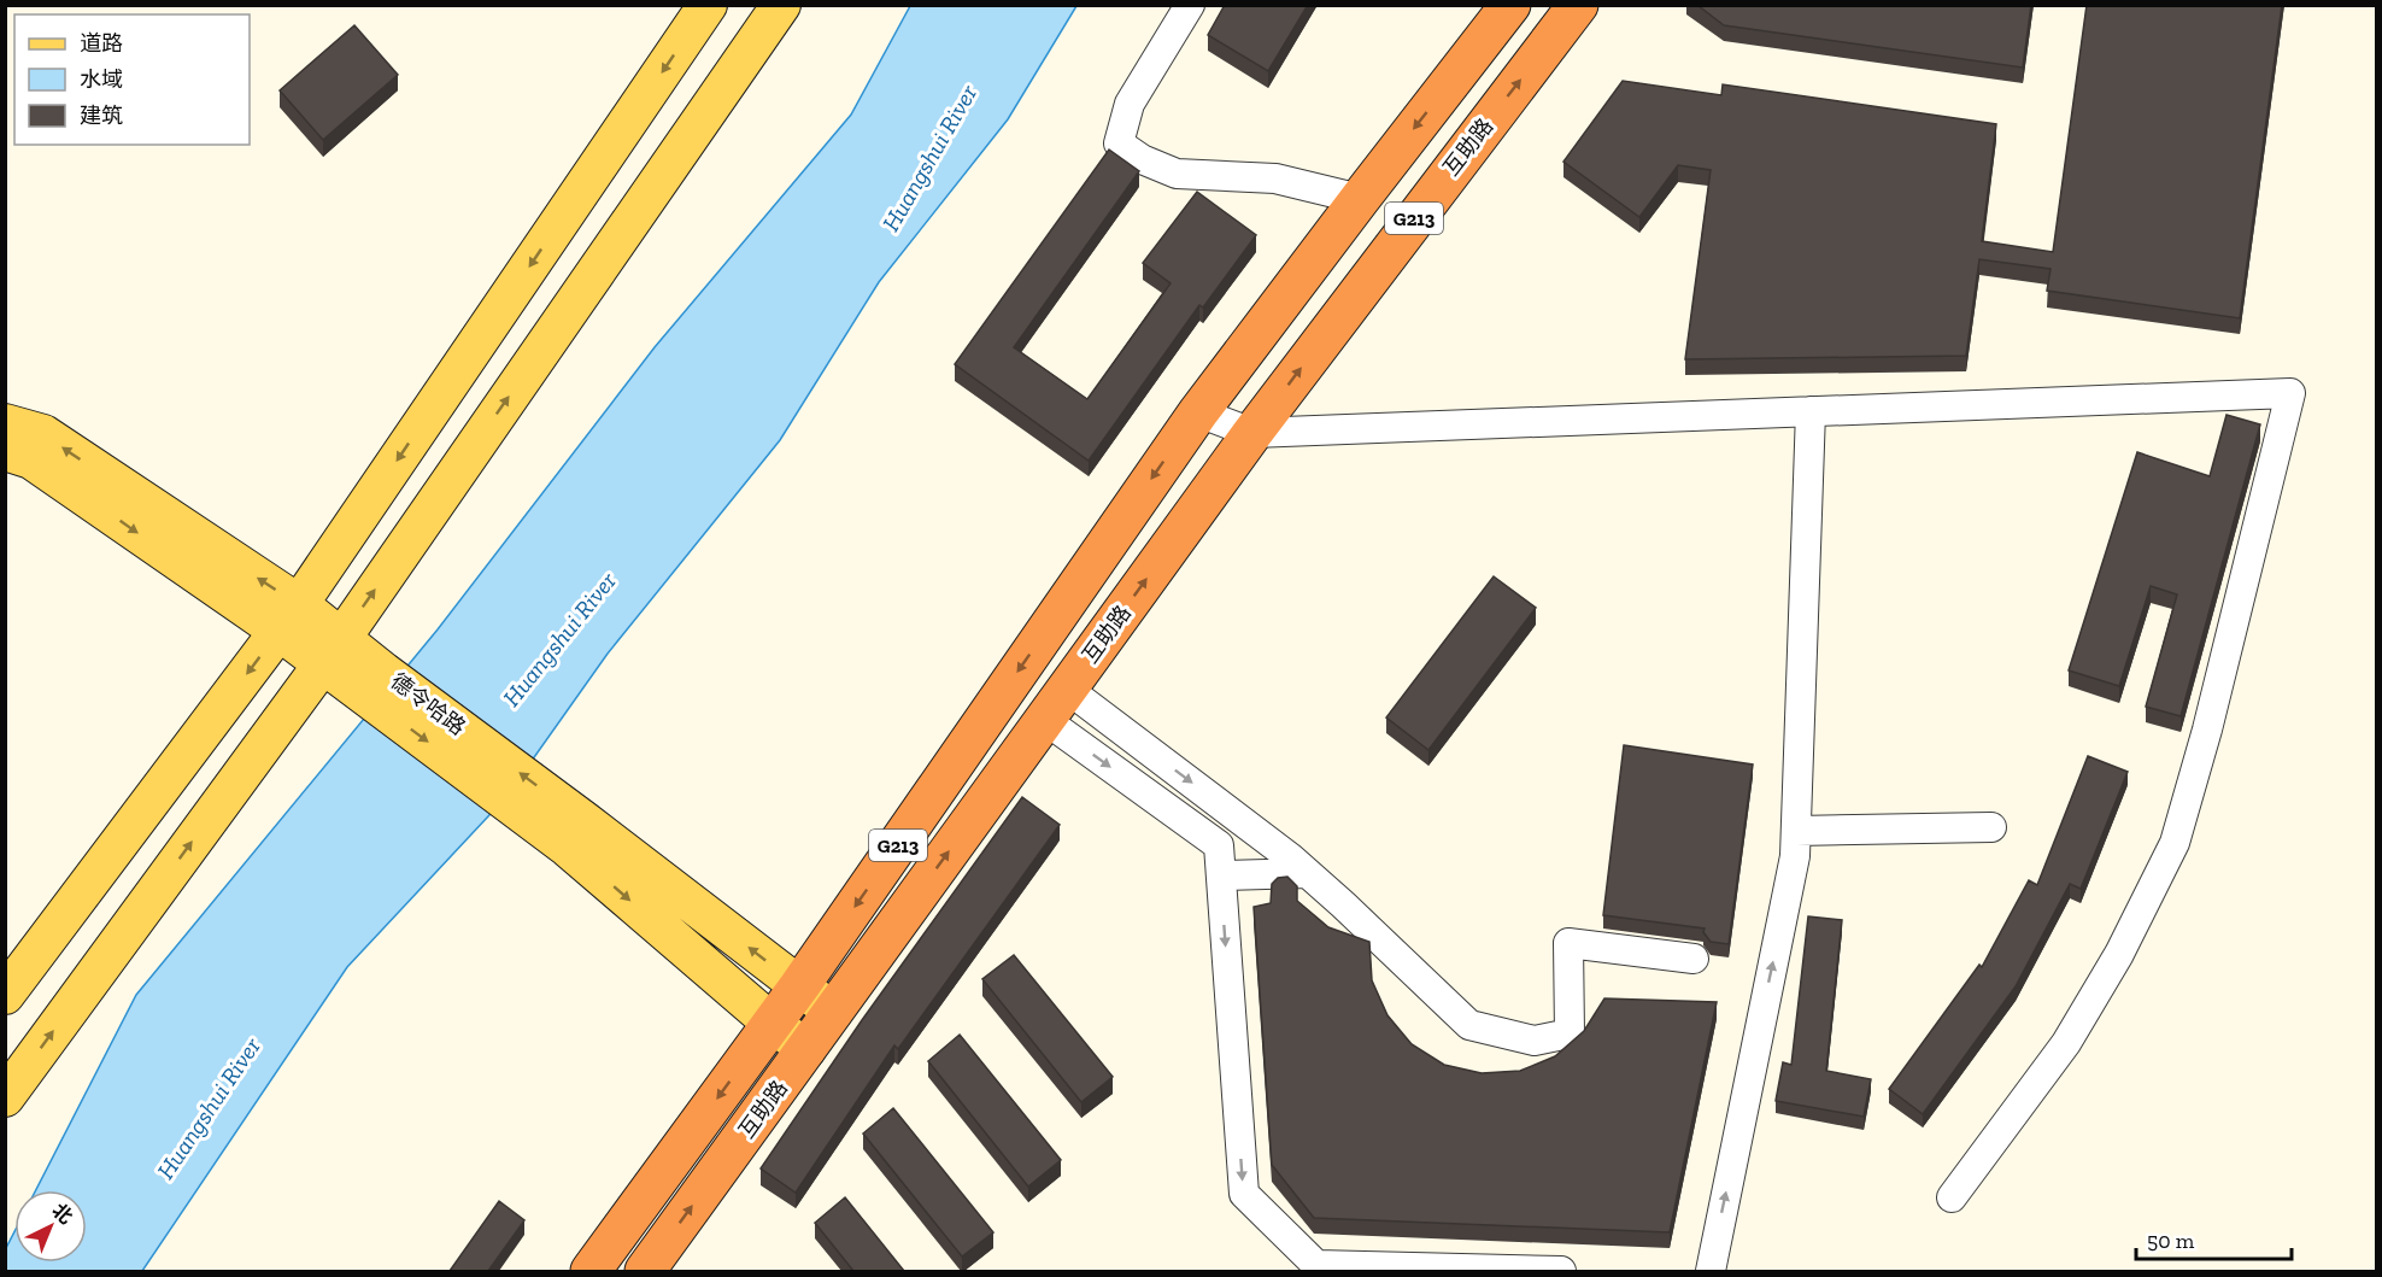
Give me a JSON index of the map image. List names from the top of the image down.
{
  "streets": {
    "highway": ["互助路", "G213"],
    "main road": ["德令哈路"]
  },
  "crossings": [
    ["互助路", "德令哈路"]
  ],
  "water": ["Huangshui River"],
  "legend": ["道路", "水域", "建筑"],
  "scale_bar": "50 m",
  "north": "top right"
}
